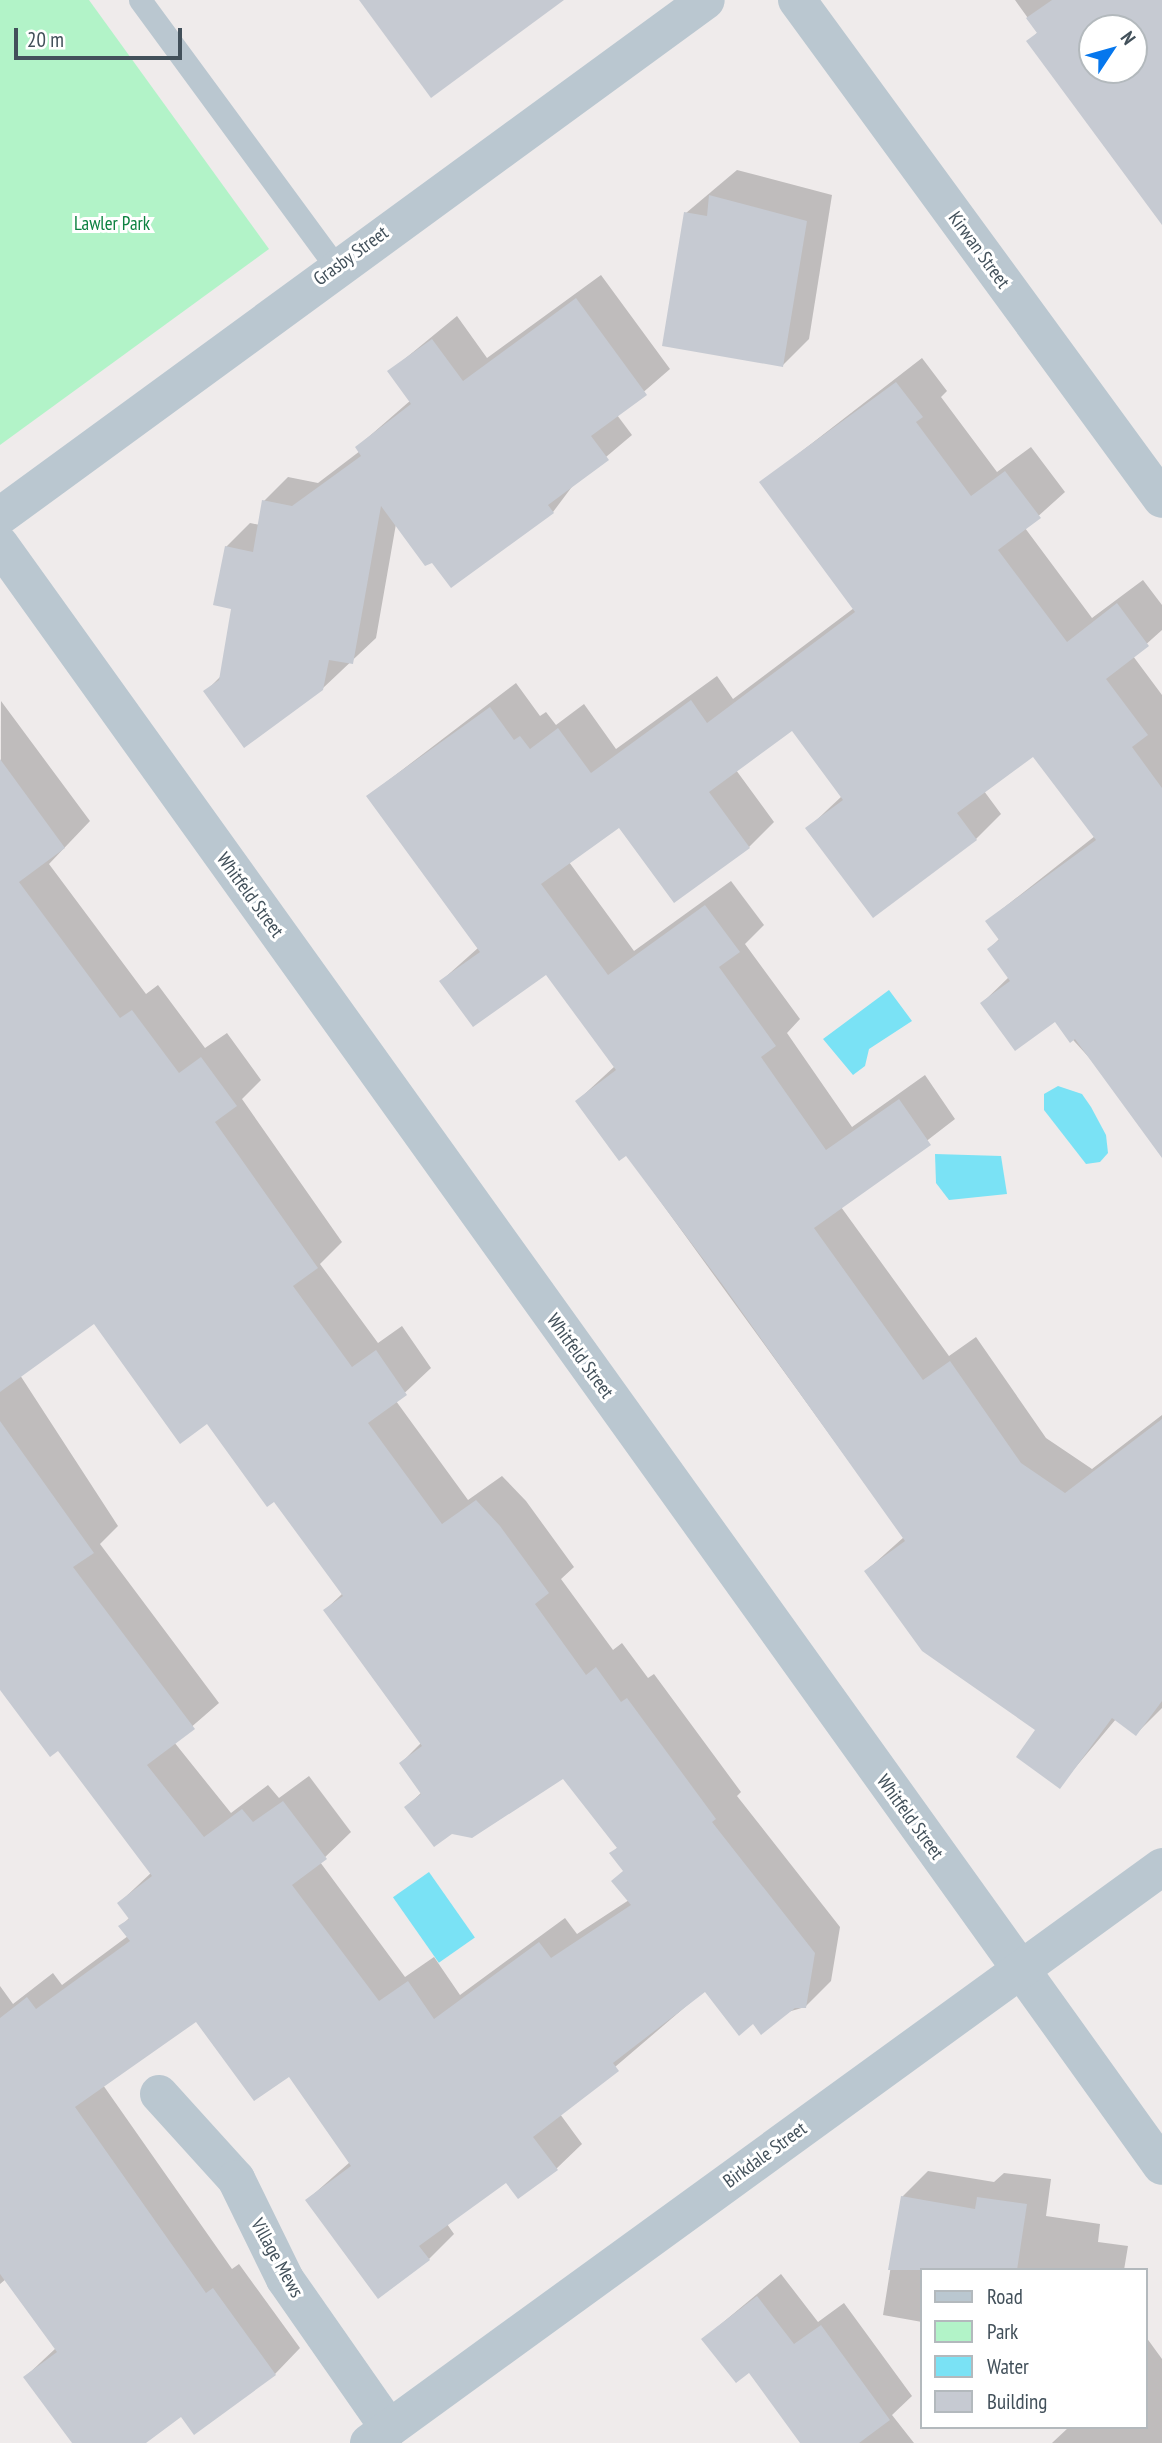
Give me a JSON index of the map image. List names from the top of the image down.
{
  "streets": {
    "street": [
      "Kirwan Street",
      "Grasby Street",
      "Whitfeld Street",
      "Birkdale Street",
      "Village Mews"
    ]
  },
  "crossings": [
    ["Whitfeld Street", "Birkdale Street"],
    ["Birkdale Street", "Village Mews"]
  ],
  "parks": ["Lawler Park"],
  "legend": [
    "Road",
    "Park",
    "Water",
    "Building"
  ],
  "scale_bar": "20 m",
  "north": "top right"
}
